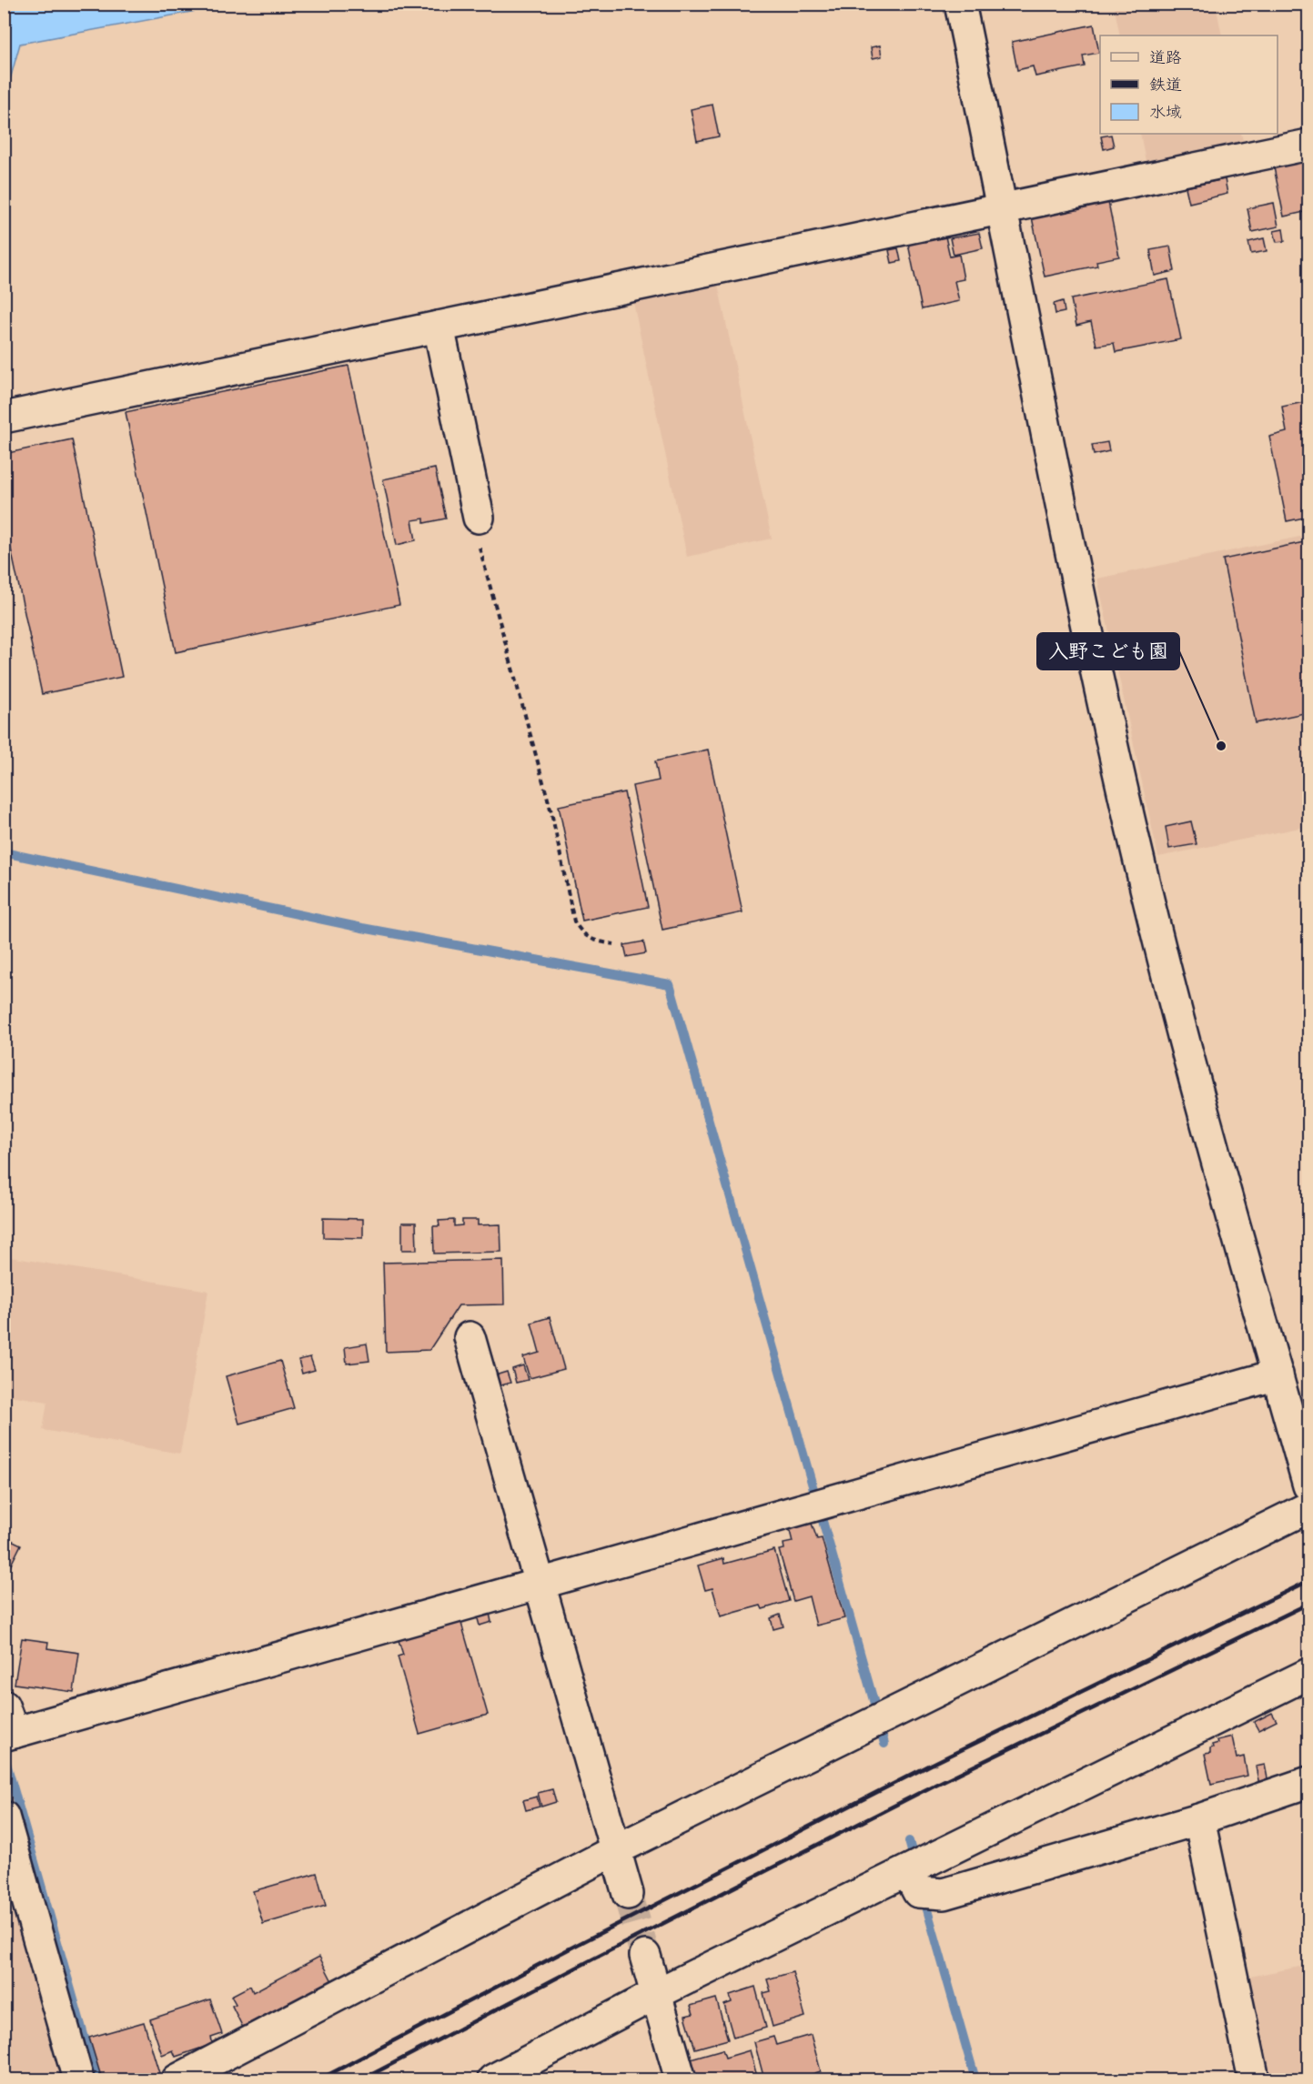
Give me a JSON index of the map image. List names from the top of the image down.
{
  "places": ["入野こども園"],
  "legend": ["道路", "鉄道", "水域"]
}
